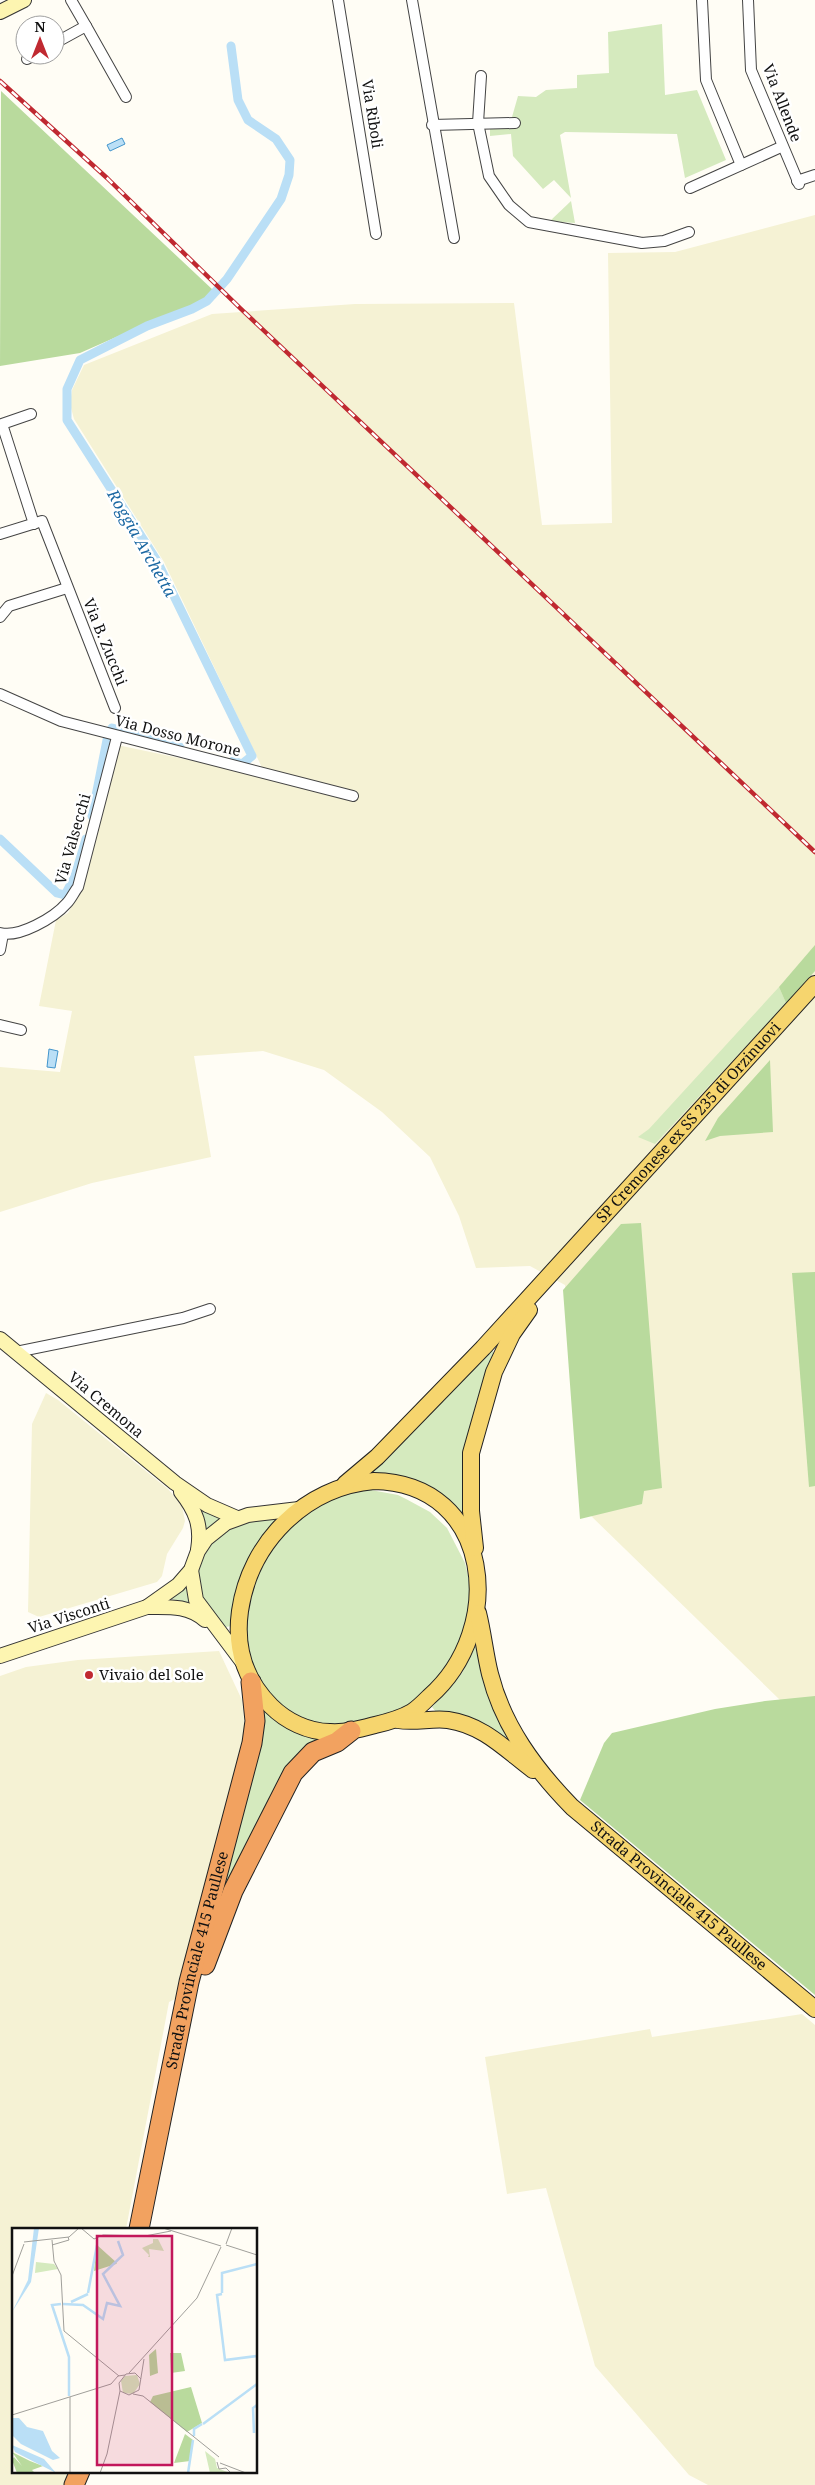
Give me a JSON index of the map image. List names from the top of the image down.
{
  "streets": {
    "highway": ["Strada Provinciale 415 Paullese"],
    "main road": ["SP Cremonese ex SS 235 di Orzinuovi", "Via Cremona", "Via Visconti"],
    "street": [
      "Via Allende",
      "Via Riboli",
      "Via B. Zucchi",
      "Via Dosso Morone",
      "Via Valsecchi"
    ]
  },
  "crossings": [
    ["Via Dosso Morone", "Via Valsecchi"]
  ],
  "water": ["Roggia Archetta"],
  "places": ["Vivaio del Sole"],
  "north": "top"
}
